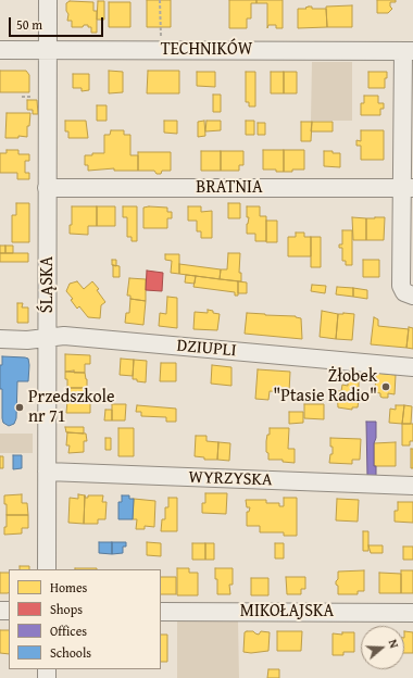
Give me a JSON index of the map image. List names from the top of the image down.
{
  "streets": {
    "street": [
      "TECHNIKÓW",
      "BRATNIA",
      "ŚLĄSKA",
      "DZIUPLI",
      "WYRZYSKA",
      "MIKOŁAJSKA"
    ]
  },
  "crossings": [
    ["TECHNIKÓW", "ŚLĄSKA"],
    ["BRATNIA", "ŚLĄSKA"],
    ["ŚLĄSKA", "DZIUPLI"],
    ["ŚLĄSKA", "WYRZYSKA"]
  ],
  "places": ["Żłobek \"Ptasie Radio\"", "Przedszkole nr 71"],
  "legend": [
    "Homes",
    "Shops",
    "Offices",
    "Schools"
  ],
  "scale_bar": "50 m",
  "north": "right"
}
